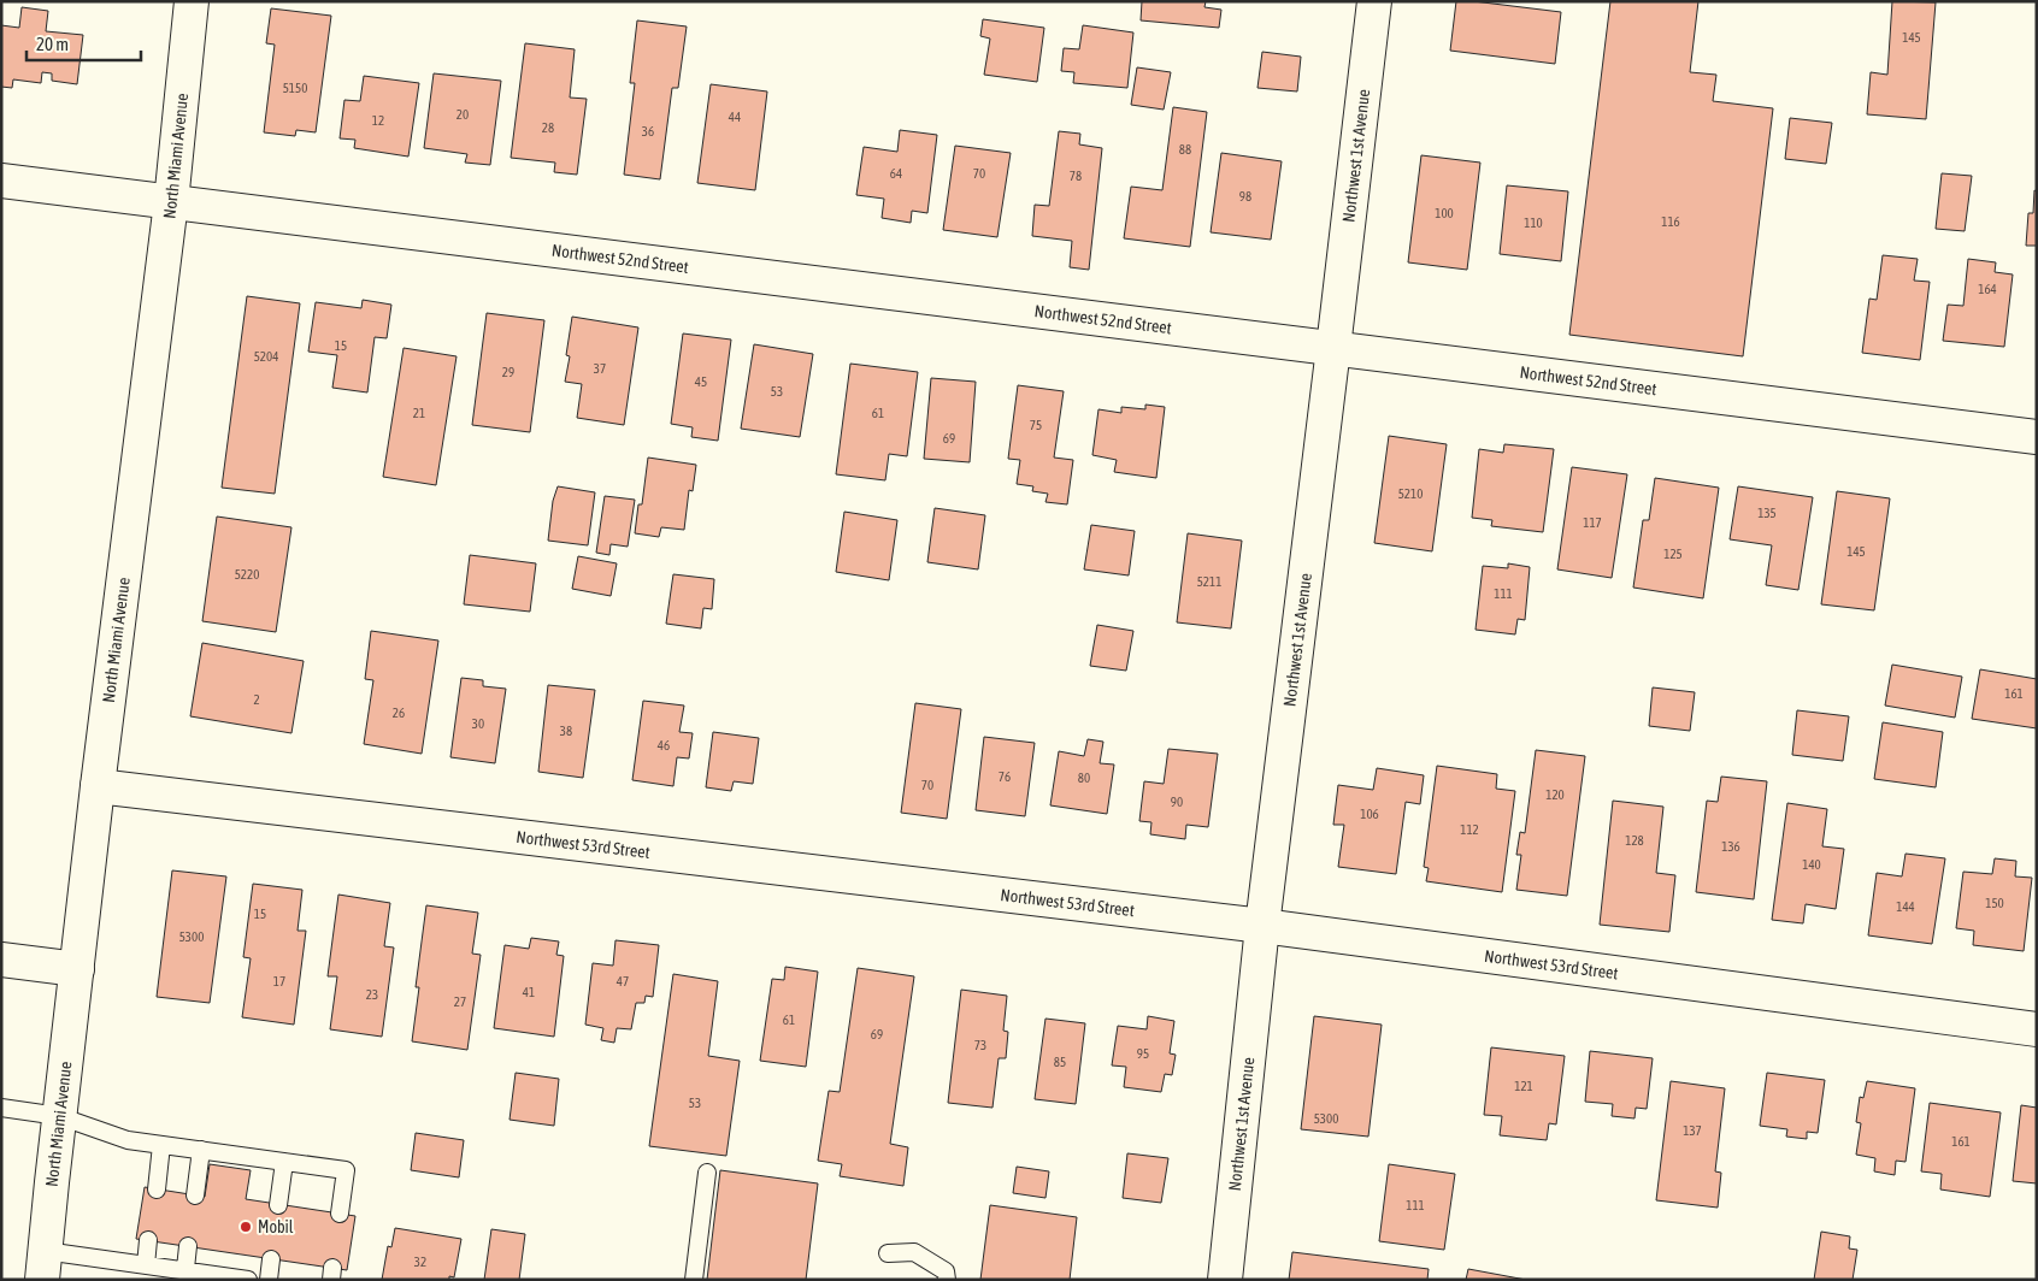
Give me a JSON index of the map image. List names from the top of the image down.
{
  "streets": {
    "street": [
      "North Miami Avenue",
      "Northwest 1st Avenue",
      "Northwest 52nd Street",
      "Northwest 53rd Street"
    ]
  },
  "crossings": [
    ["North Miami Avenue", "Northwest 52nd Street"],
    ["North Miami Avenue", "Northwest 53rd Street"],
    ["Northwest 1st Avenue", "Northwest 52nd Street"],
    ["Northwest 1st Avenue", "Northwest 53rd Street"]
  ],
  "places": ["Mobil"],
  "house_numbers": [
    "145",
    "5150",
    "20",
    "44",
    "12",
    "28",
    "36",
    "88",
    "64",
    "70",
    "78",
    "98",
    "100",
    "116",
    "110",
    "164",
    "15",
    "5204",
    "37",
    "29",
    "45",
    "53",
    "21",
    "61",
    "75",
    "69",
    "5210",
    "135",
    "117",
    "145",
    "125",
    "5220",
    "5211",
    "111",
    "161",
    "2",
    "26",
    "30",
    "38",
    "46",
    "76",
    "80",
    "70",
    "120",
    "90",
    "106",
    "112",
    "128",
    "136",
    "140",
    "150",
    "144",
    "15",
    "5300",
    "17",
    "47",
    "41",
    "23",
    "27",
    "61",
    "69",
    "73",
    "95",
    "85",
    "121",
    "53",
    "5300",
    "137",
    "161",
    "111",
    "32"
  ],
  "scale_bar": "20 m"
}
